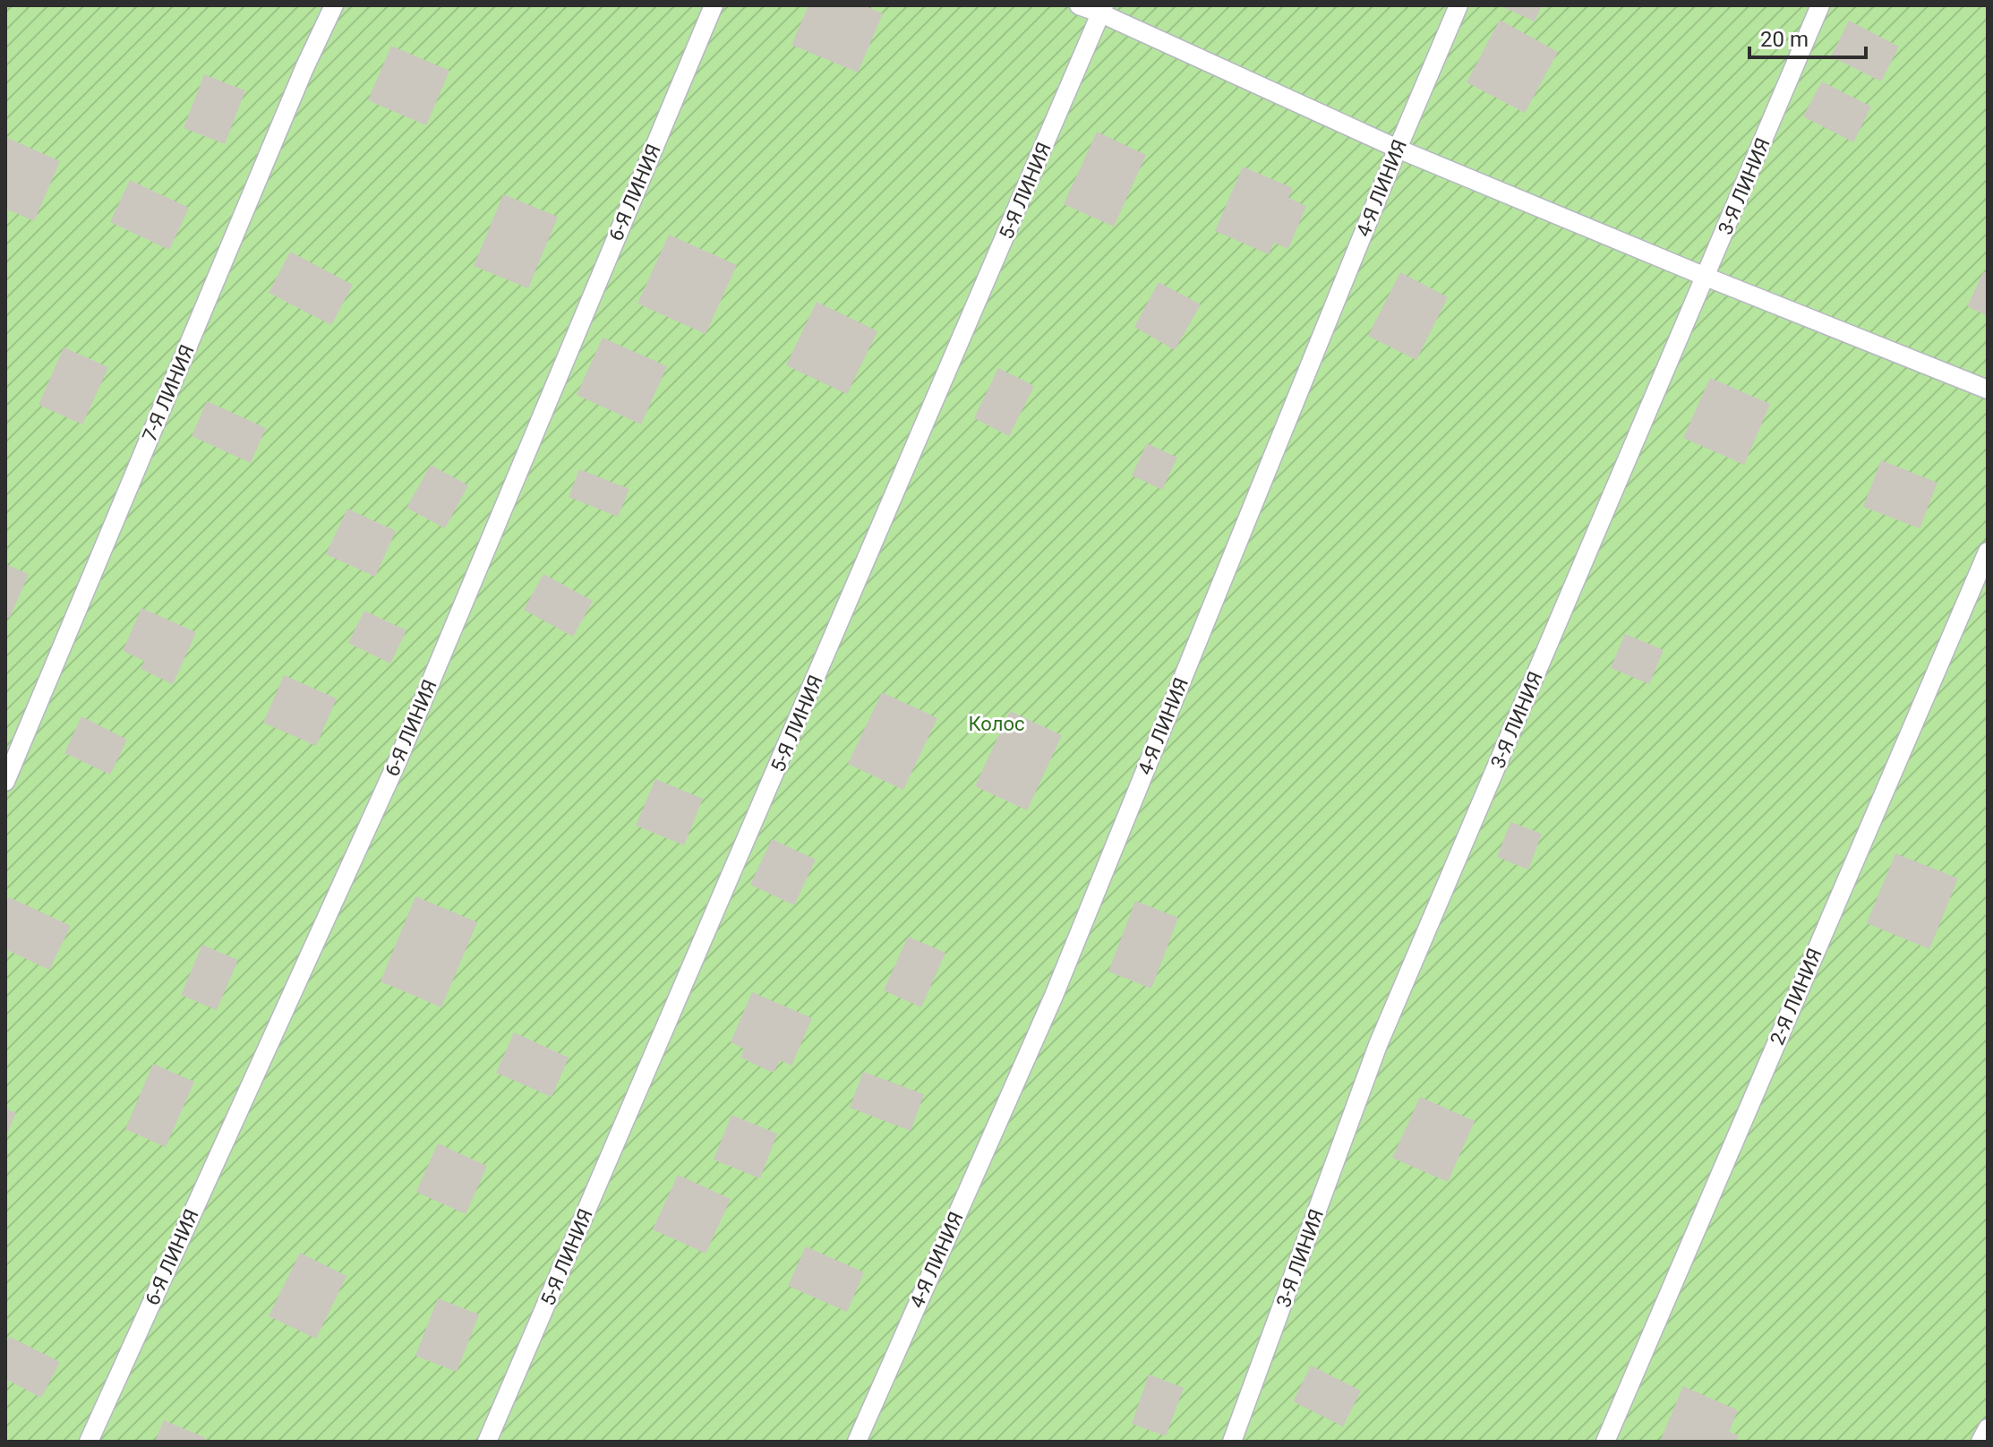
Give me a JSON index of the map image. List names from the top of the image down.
{
  "streets": {
    "lane": [
      "3-Я ЛИНИЯ",
      "4-Я ЛИНИЯ",
      "5-Я ЛИНИЯ",
      "6-Я ЛИНИЯ",
      "7-Я ЛИНИЯ",
      "2-Я ЛИНИЯ"
    ]
  },
  "parks": ["Колос"],
  "scale_bar": "20 m"
}
